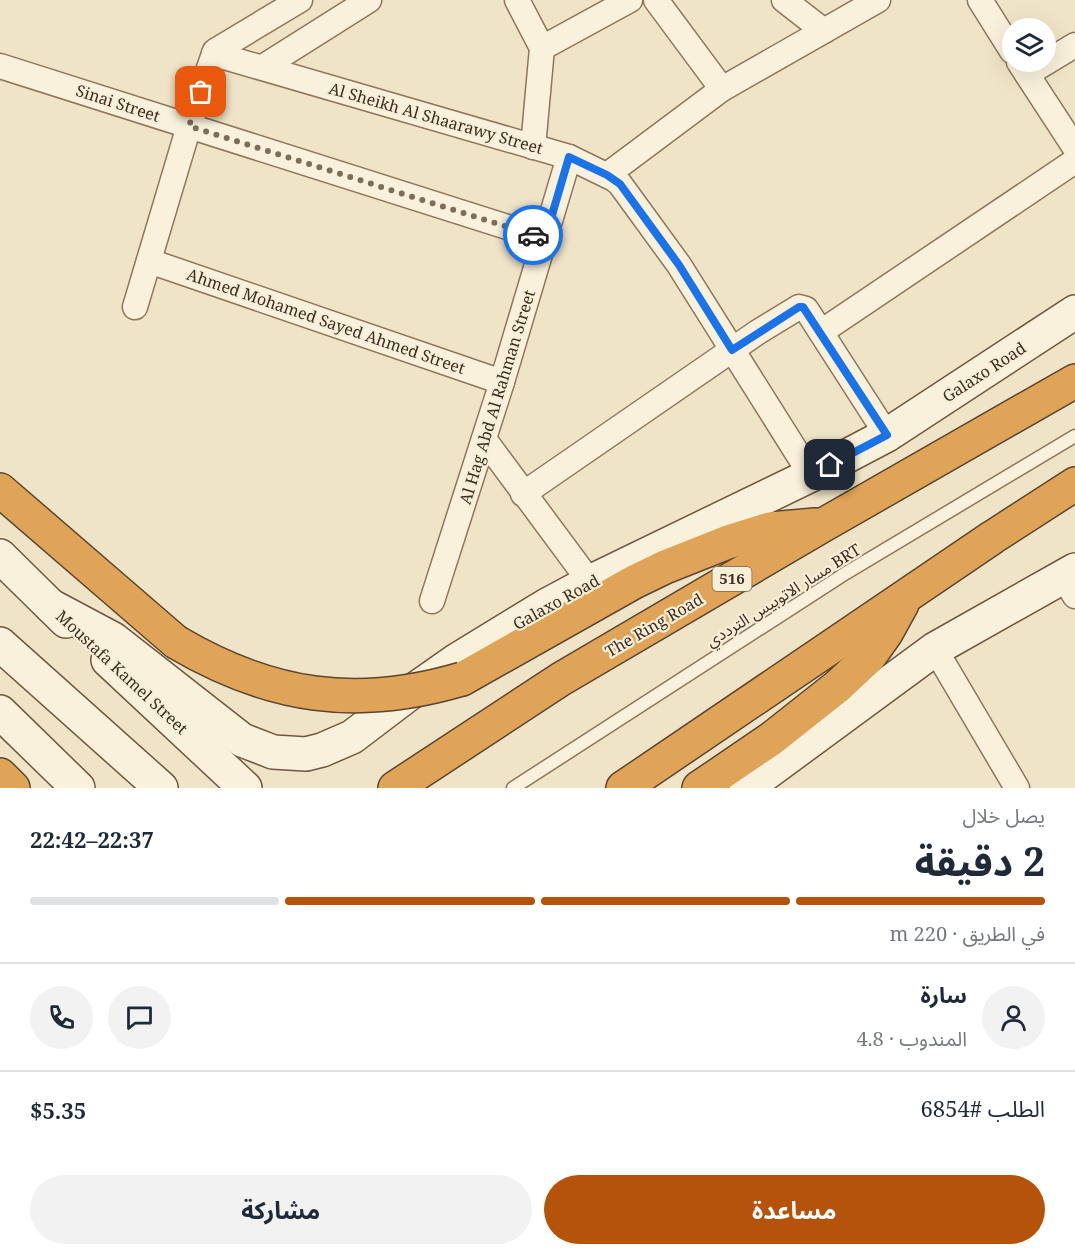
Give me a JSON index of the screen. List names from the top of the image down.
{
  "streets": {
    "highway": ["516", "The Ring Road"],
    "street": [
      "Sinai Street",
      "Al Sheikh Al Shaarawy Street",
      "Ahmed Mohamed Sayed Ahmed Street",
      "Galaxo Road",
      "Al Hag Abd Al Rahman Street",
      "Moustafa Kamel Street"
    ],
    "lane": ["مسار الاتوبيس الترددي BRT"]
  },
  "crossings": [
    ["Sinai Street", "Al Hag Abd Al Rahman Street"],
    ["Al Sheikh Al Shaarawy Street", "Galaxo Road"],
    ["Al Sheikh Al Shaarawy Street", "Al Hag Abd Al Rahman Street"],
    ["Ahmed Mohamed Sayed Ahmed Street", "Al Hag Abd Al Rahman Street"],
    ["Galaxo Road", "Moustafa Kamel Street"]
  ],
  "page": {
    "heading": ["2 دقيقة", "يصل خلال", "22:37–22:42"],
    "panel": [
      "سارة",
      "المندوب · 4.8",
      "الطلب #6854",
      "$5.35"
    ],
    "bar": "في الطريق · 220 m",
    "buttons": ["مساعدة", "مشاركة"]
  }
}
